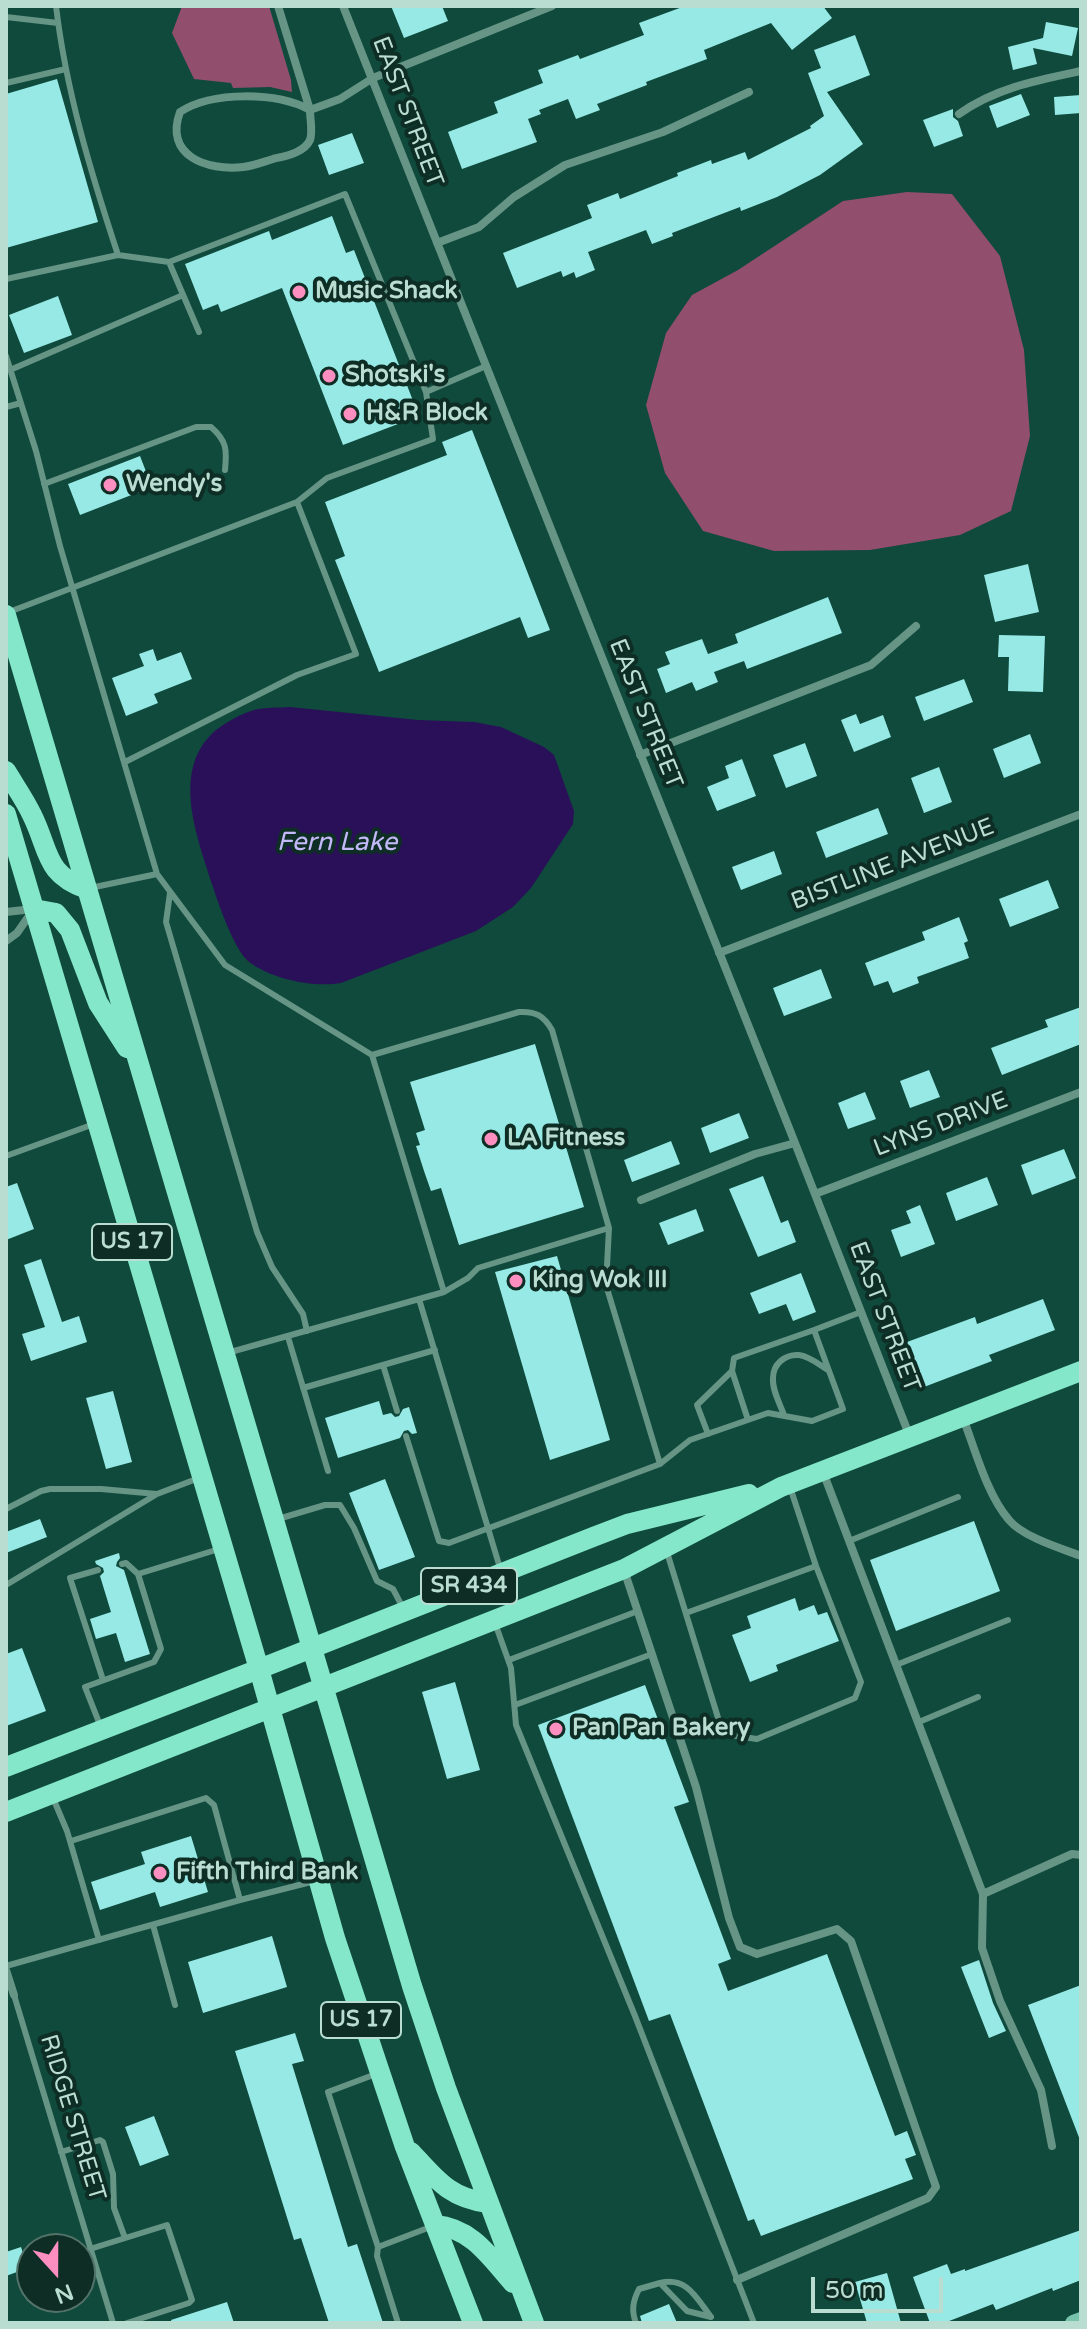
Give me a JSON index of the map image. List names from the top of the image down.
{
  "streets": {
    "main road": ["US 17", "SR 434"],
    "street": [
      "EAST STREET",
      "BISTLINE AVENUE",
      "LYNS DRIVE",
      "RIDGE STREET"
    ]
  },
  "crossings": [
    ["EAST STREET", "BISTLINE AVENUE"],
    ["EAST STREET", "LYNS DRIVE"],
    ["EAST STREET", "SR 434"],
    ["US 17", "SR 434"]
  ],
  "water": ["Fern Lake"],
  "places": [
    "Music Shack",
    "Shotski's",
    "H&R Block",
    "Wendy's",
    "LA Fitness",
    "King Wok III",
    "Pan Pan Bakery",
    "Fifth Third Bank"
  ],
  "scale_bar": "50 m",
  "north": "bottom"
}
